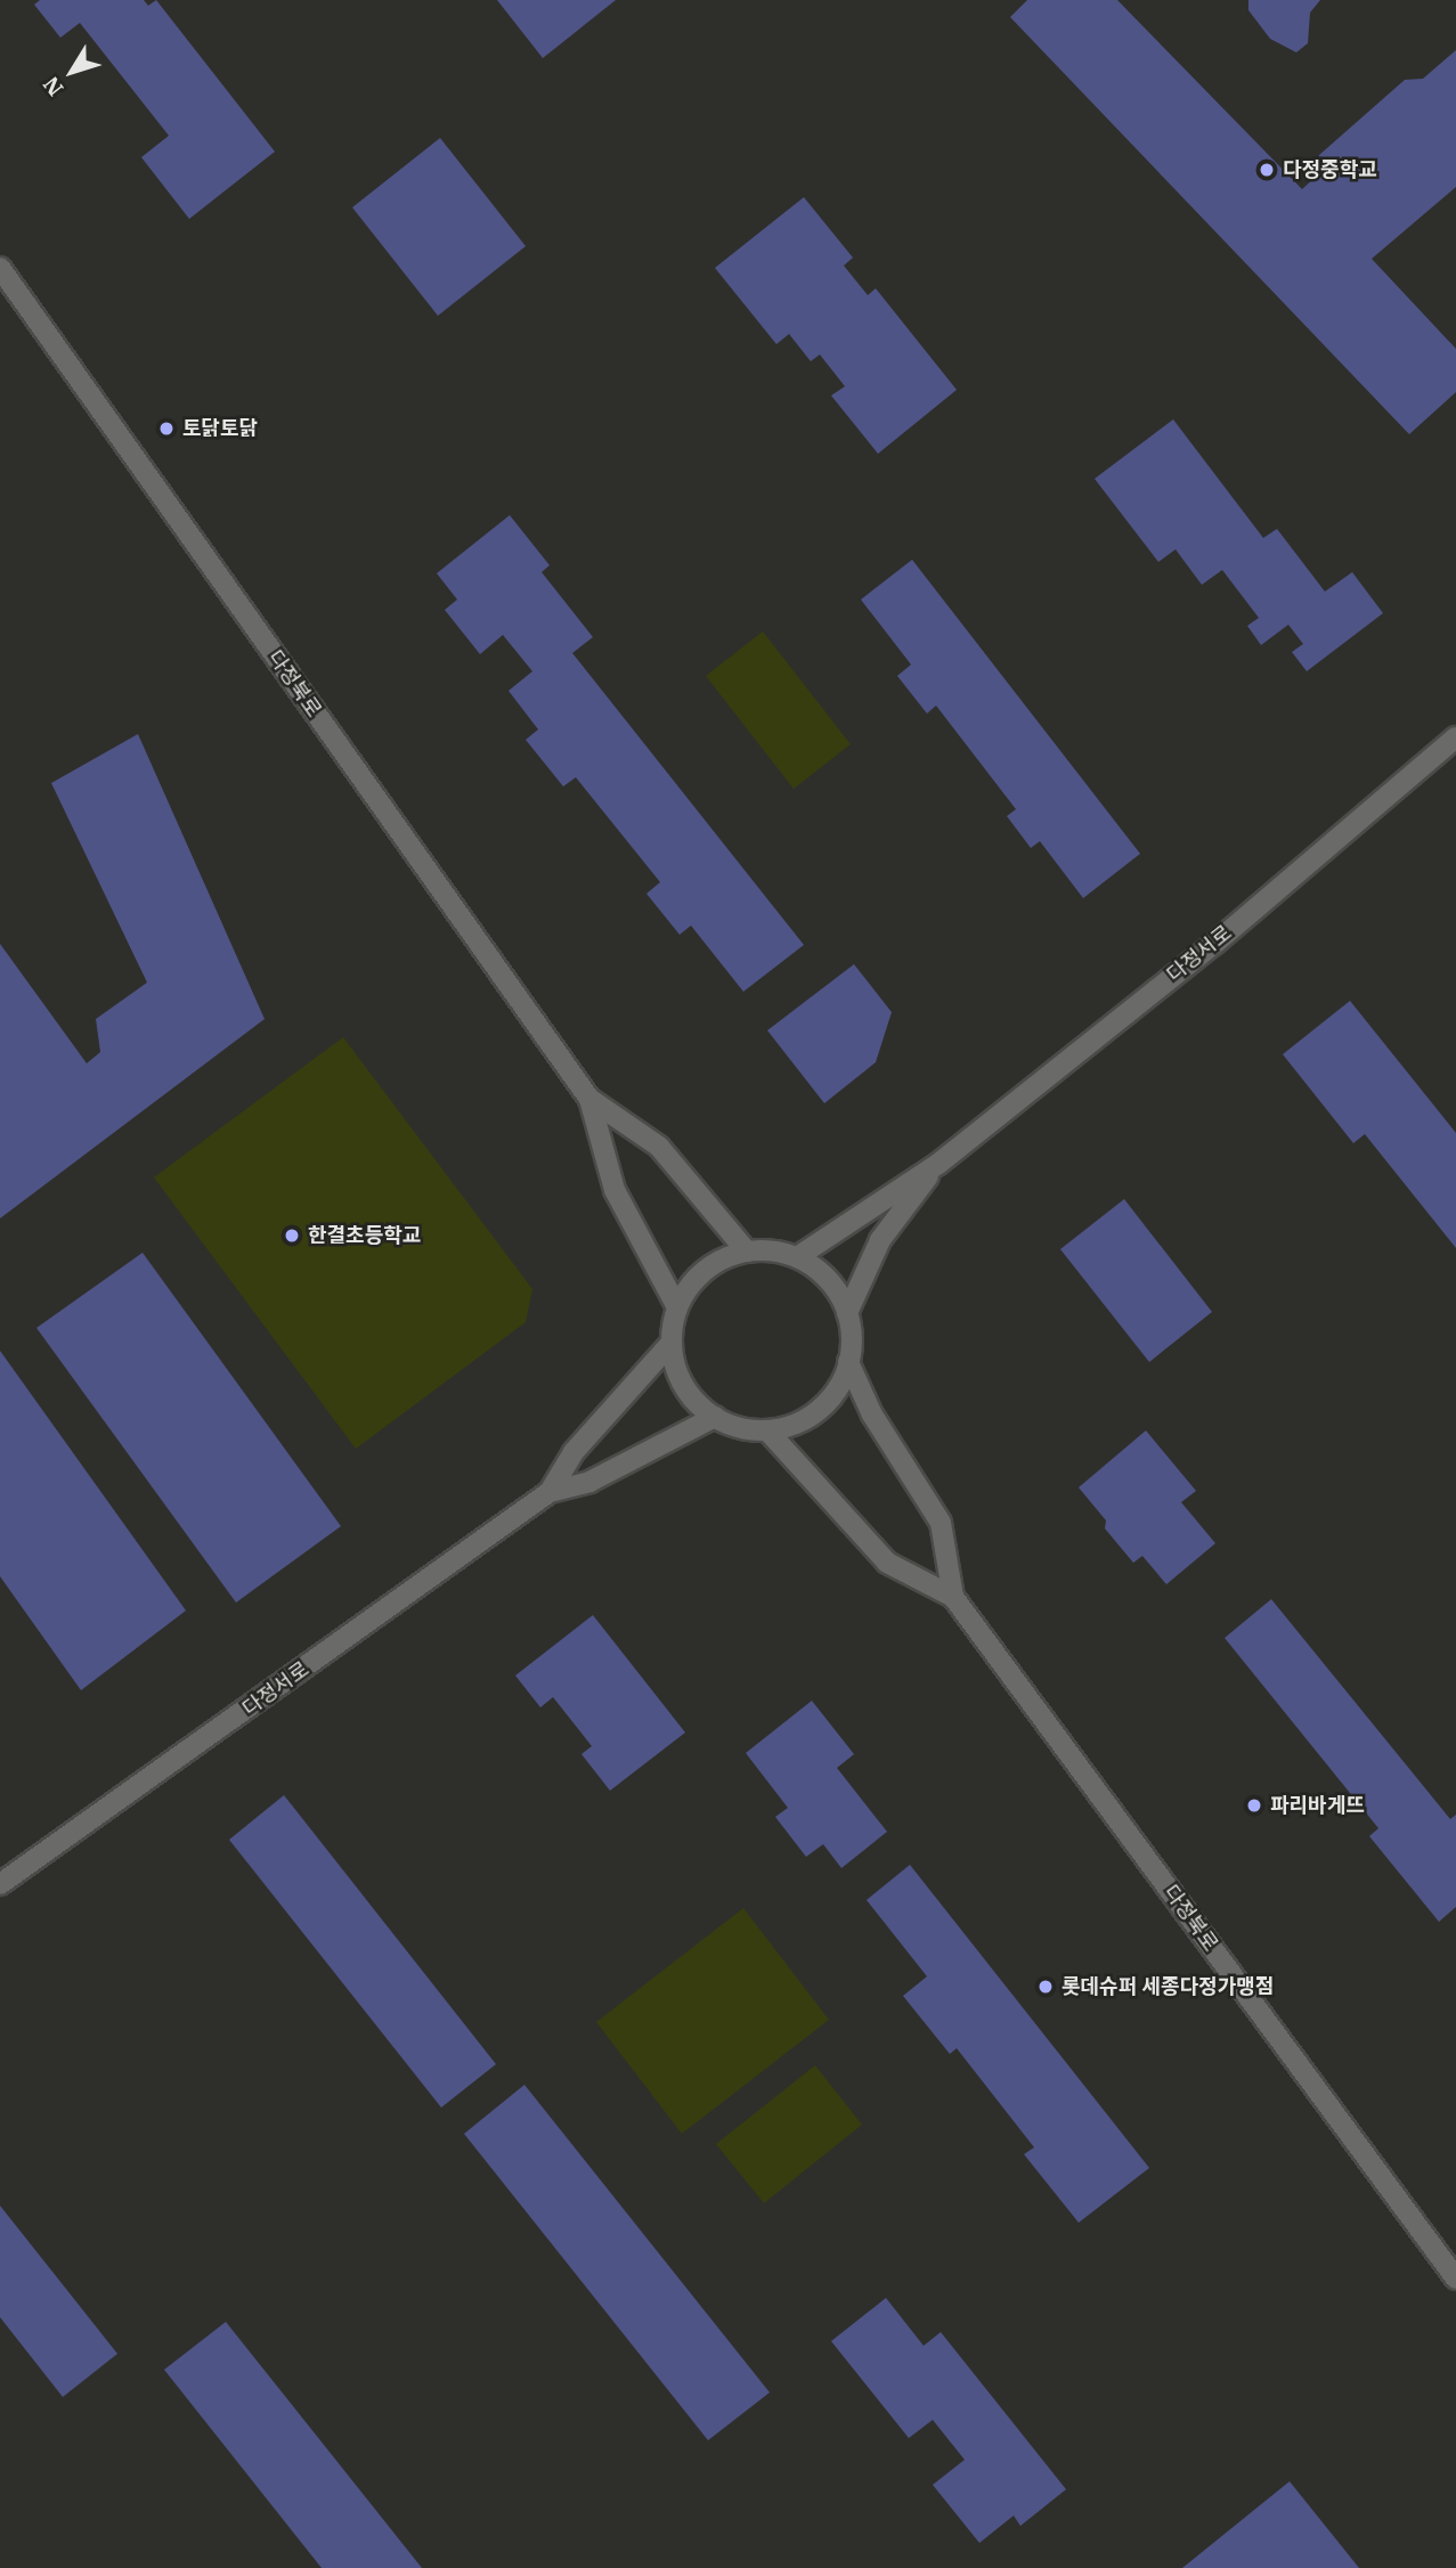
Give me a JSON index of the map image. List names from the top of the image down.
{
  "streets": {
    "street": ["다정북로", "다정서로"]
  },
  "places": [
    "다정중학교",
    "토닭토닭",
    "한결초등학교",
    "파리바게뜨",
    "롯데슈퍼 세종다정가맹점"
  ],
  "north": "bottom left"
}
